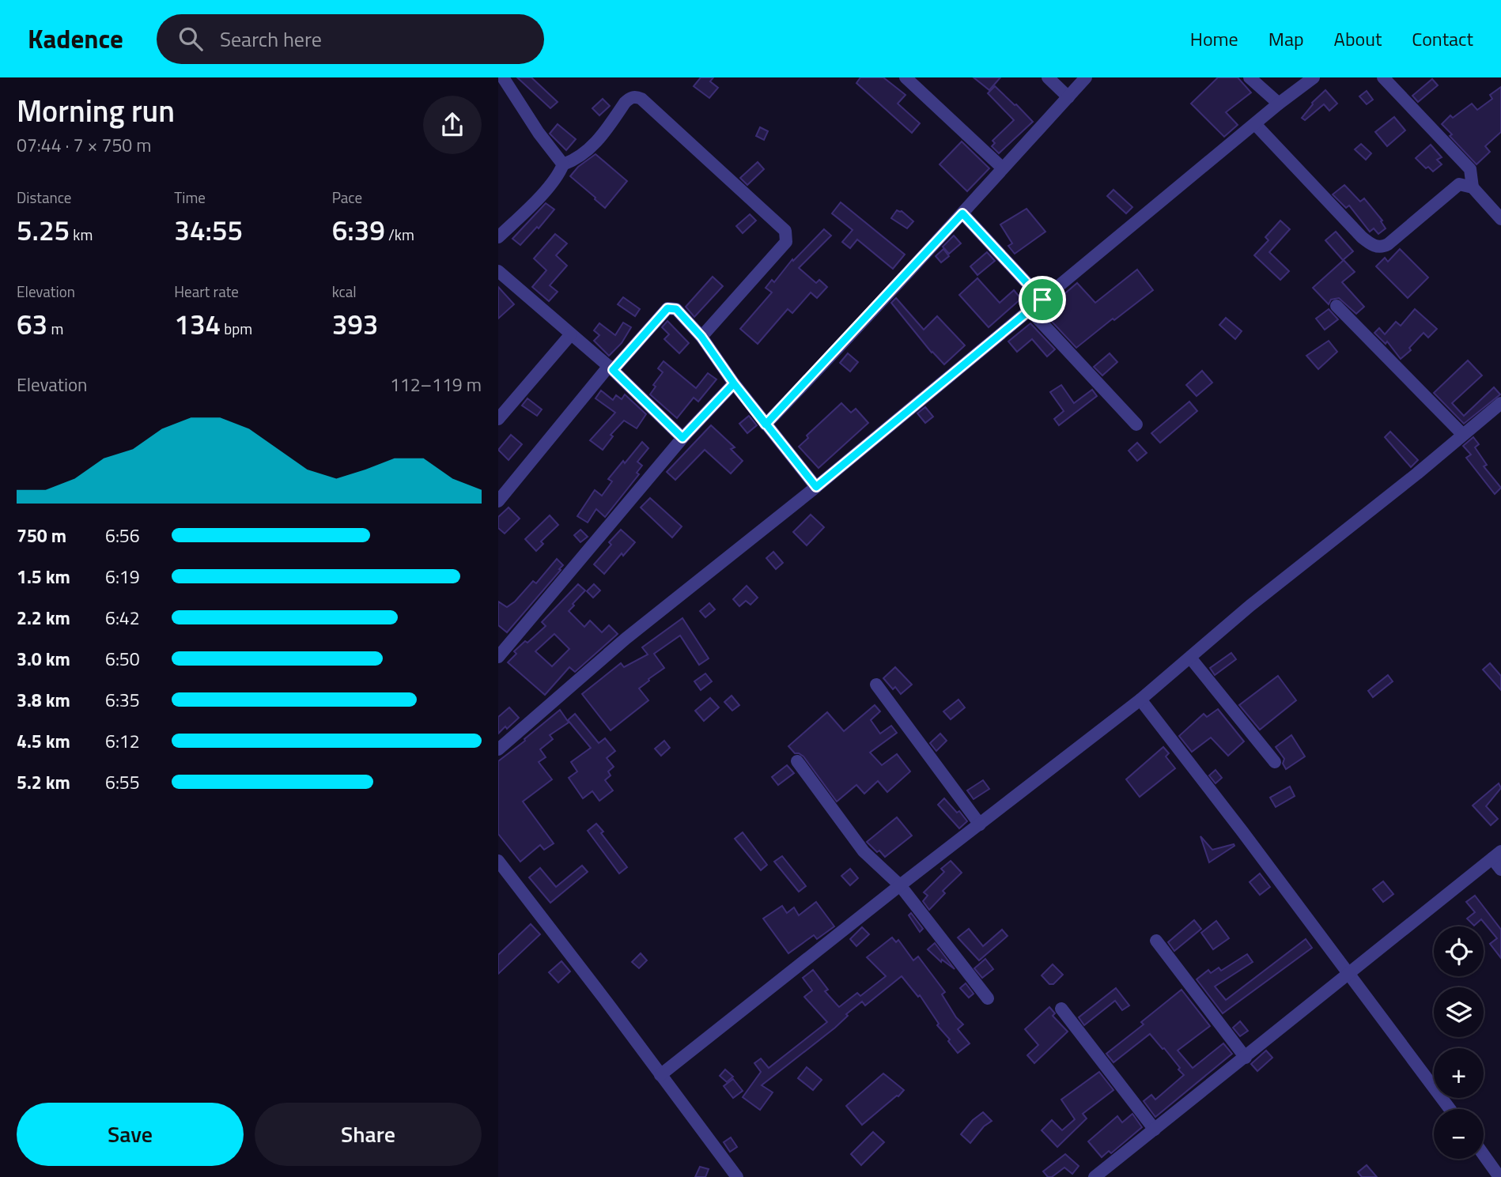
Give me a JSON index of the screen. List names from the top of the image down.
{
  "page": {
    "header": "Kadence",
    "search": "Search here",
    "nav": [
      "Home",
      "Map",
      "About",
      "Contact"
    ],
    "heading": ["Morning run", "07:44 · 7 × 750 m"],
    "stats": [
      ["Distance", "5.25 km"],
      ["Time", "34:55"],
      ["Pace", "6:39 /km"],
      ["Elevation", "63 m"],
      ["Heart rate", "134 bpm"],
      ["kcal", "393"]
    ],
    "chart": ["Elevation", "112–119 m"],
    "list": [
      {
        "name": "750 m",
        "note": "6:56"
      },
      {
        "name": "1.5 km",
        "note": "6:19"
      },
      {
        "name": "2.2 km",
        "note": "6:42"
      },
      {
        "name": "3.0 km",
        "note": "6:50"
      },
      {
        "name": "3.8 km",
        "note": "6:35"
      },
      {
        "name": "4.5 km",
        "note": "6:12"
      },
      {
        "name": "5.2 km",
        "note": "6:55"
      }
    ],
    "map_buttons": ["+", "−"],
    "buttons": ["Save", "Share"]
  }
}
